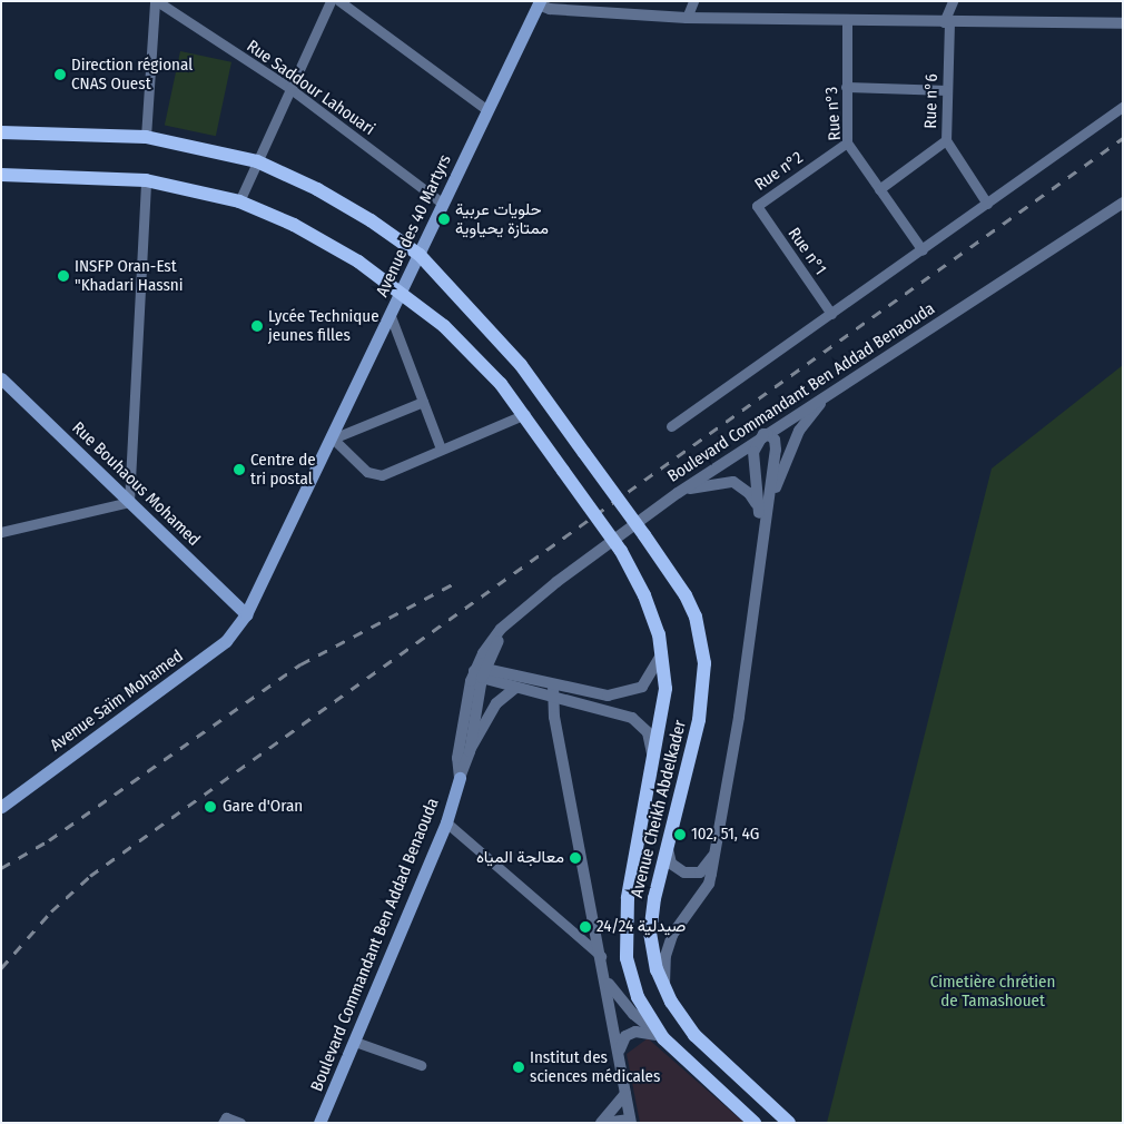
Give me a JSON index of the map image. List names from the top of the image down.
{
  "streets": {
    "main road": [
      "Avenue des 40 Martyrs",
      "Boulevard Commandant Ben Addad Benaouda",
      "Rue Bouhaous Mohamed",
      "Avenue Saïm Mohamed",
      "Avenue Cheikh Abdelkader"
    ],
    "street": [
      "Rue Saddour Lahouari",
      "Rue n°6",
      "Rue n°3",
      "Rue n°2",
      "Rue n°1"
    ]
  },
  "crossings": [
    ["Rue Saddour Lahouari", "Avenue des 40 Martyrs"],
    ["Rue n°3", "Rue n°2"],
    ["Rue n°2", "Rue n°1"],
    ["Avenue des 40 Martyrs", "Rue Bouhaous Mohamed"],
    ["Avenue des 40 Martyrs", "Avenue Saïm Mohamed"],
    ["Avenue des 40 Martyrs", "Avenue Cheikh Abdelkader"],
    ["Rue Bouhaous Mohamed", "Avenue Saïm Mohamed"]
  ],
  "parks": ["Cimetière chrétien de Tamashouet"],
  "places": [
    "Direction régional CNAS Ouest",
    "حلويات عربية ممتازة يحياوية",
    "INSFP Oran-Est \"Khadari Hassni",
    "Lycée Technique jeunes filles",
    "Centre de tri postal",
    "Gare d'Oran",
    "102, 51, 4G",
    "معالجة المياه",
    "صيدلية 24/24",
    "Institut des sciences médicales"
  ]
}
